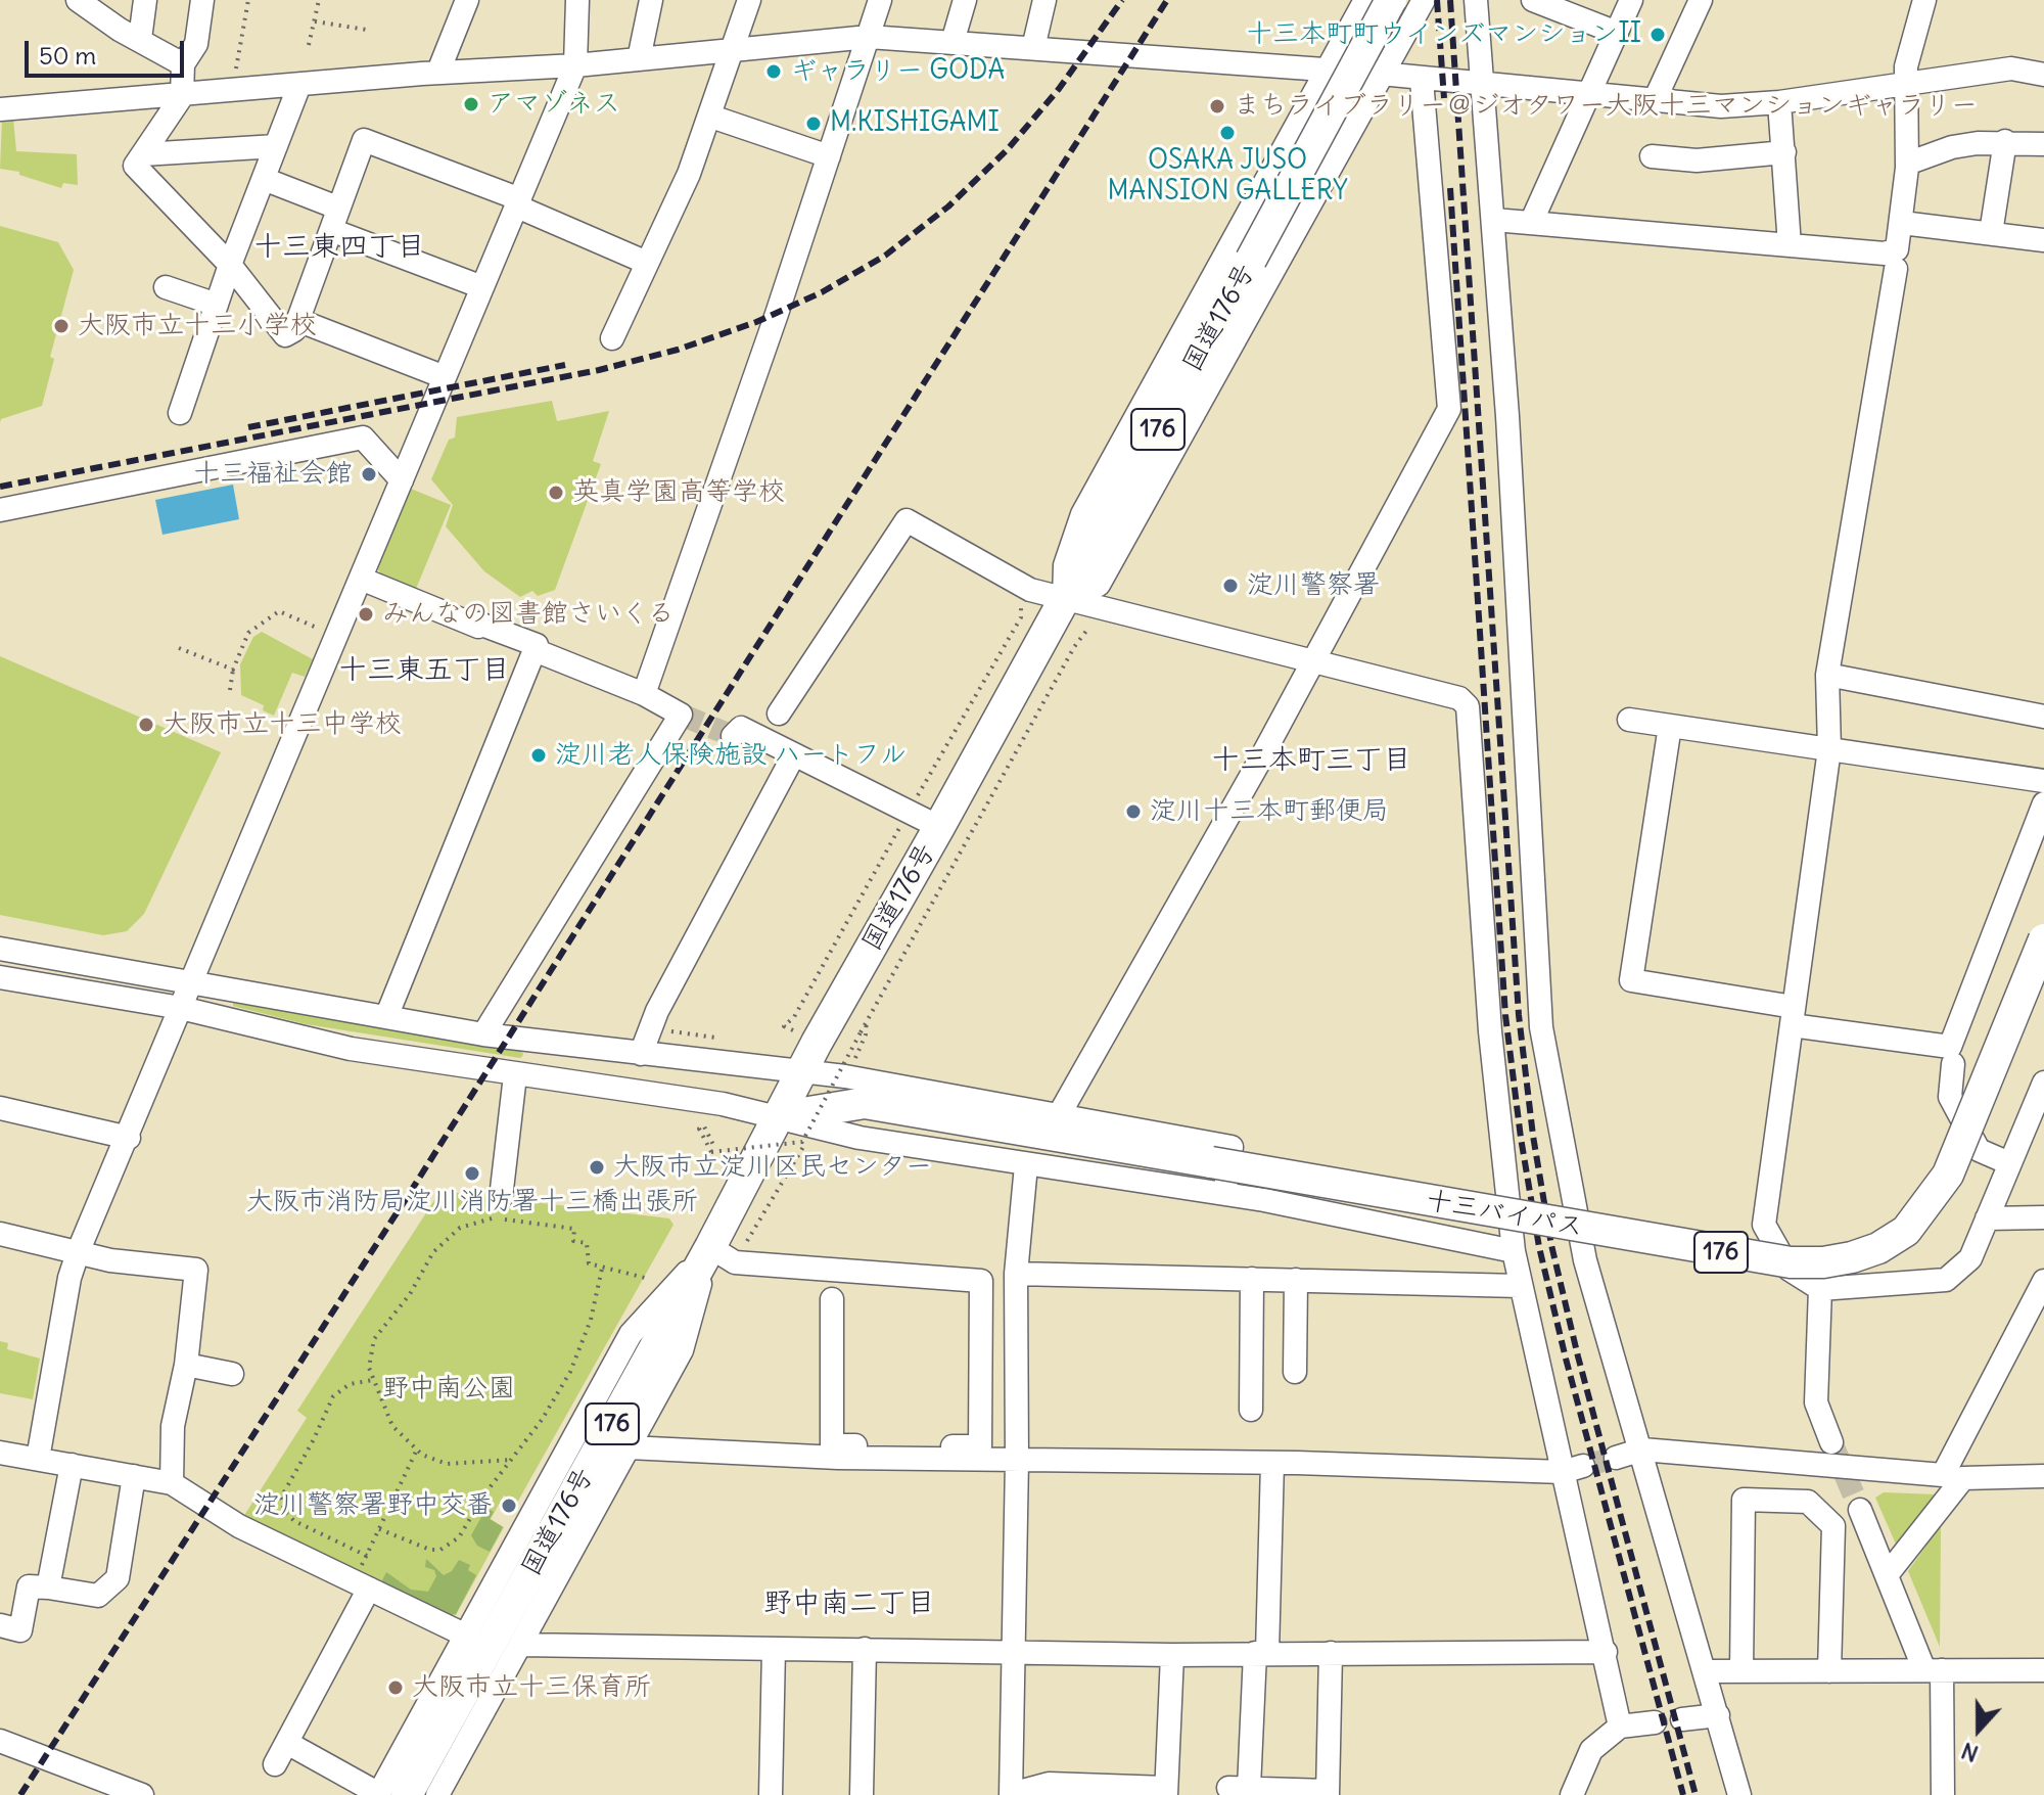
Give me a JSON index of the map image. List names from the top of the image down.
{
  "streets": {
    "highway": ["国道176号", "176", "十三バイパス"]
  },
  "crossings": [
    ["国道176号", "十三バイパス"]
  ],
  "districts": [
    "十三東四丁目",
    "十三東五丁目",
    "十三本町三丁目",
    "野中南二丁目"
  ],
  "parks": ["野中南公園"],
  "places": [
    "十三本町町ウインズマンションII",
    "ギャラリー GODA",
    "アマゾネス",
    "まちライブラリー＠ジオタワー大阪十三マンションギャラリー",
    "M.KISHIGAMI",
    "OSAKA JUSO MANSION GALLERY",
    "大阪市立十三小学校",
    "十三福祉会館",
    "英真学園高等学校",
    "淀川警察署",
    "みんなの図書館さいくる",
    "大阪市立十三中学校",
    "淀川老人保険施設 ハートフル",
    "淀川十三本町郵便局",
    "大阪市立淀川区民センター",
    "大阪市消防局淀川消防署十三橋出張所",
    "淀川警察署野中交番",
    "大阪市立十三保育所"
  ],
  "scale_bar": "50 m",
  "north": "bottom"
}
